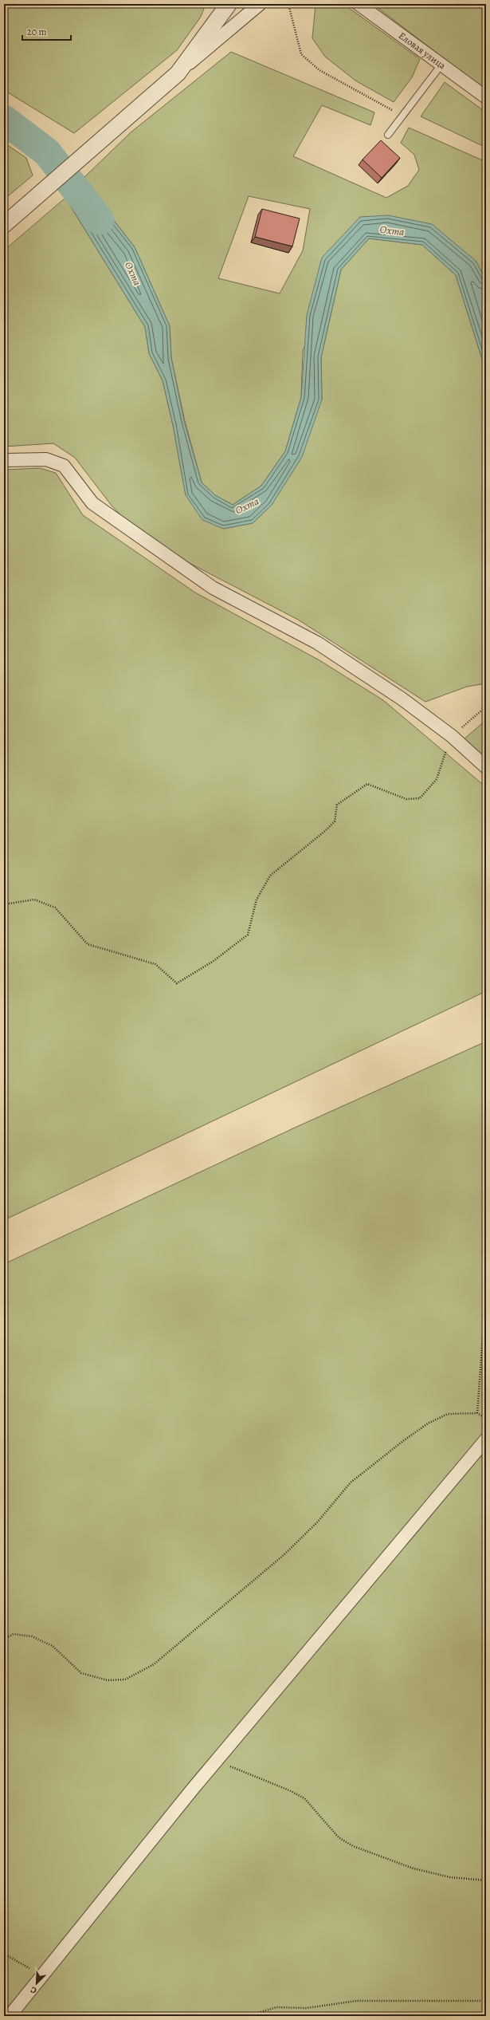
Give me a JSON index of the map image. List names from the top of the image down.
{
  "streets": {
    "street": ["Еловая улица"]
  },
  "water": ["Охта"],
  "scale_bar": "20 m",
  "north": "bottom left"
}
